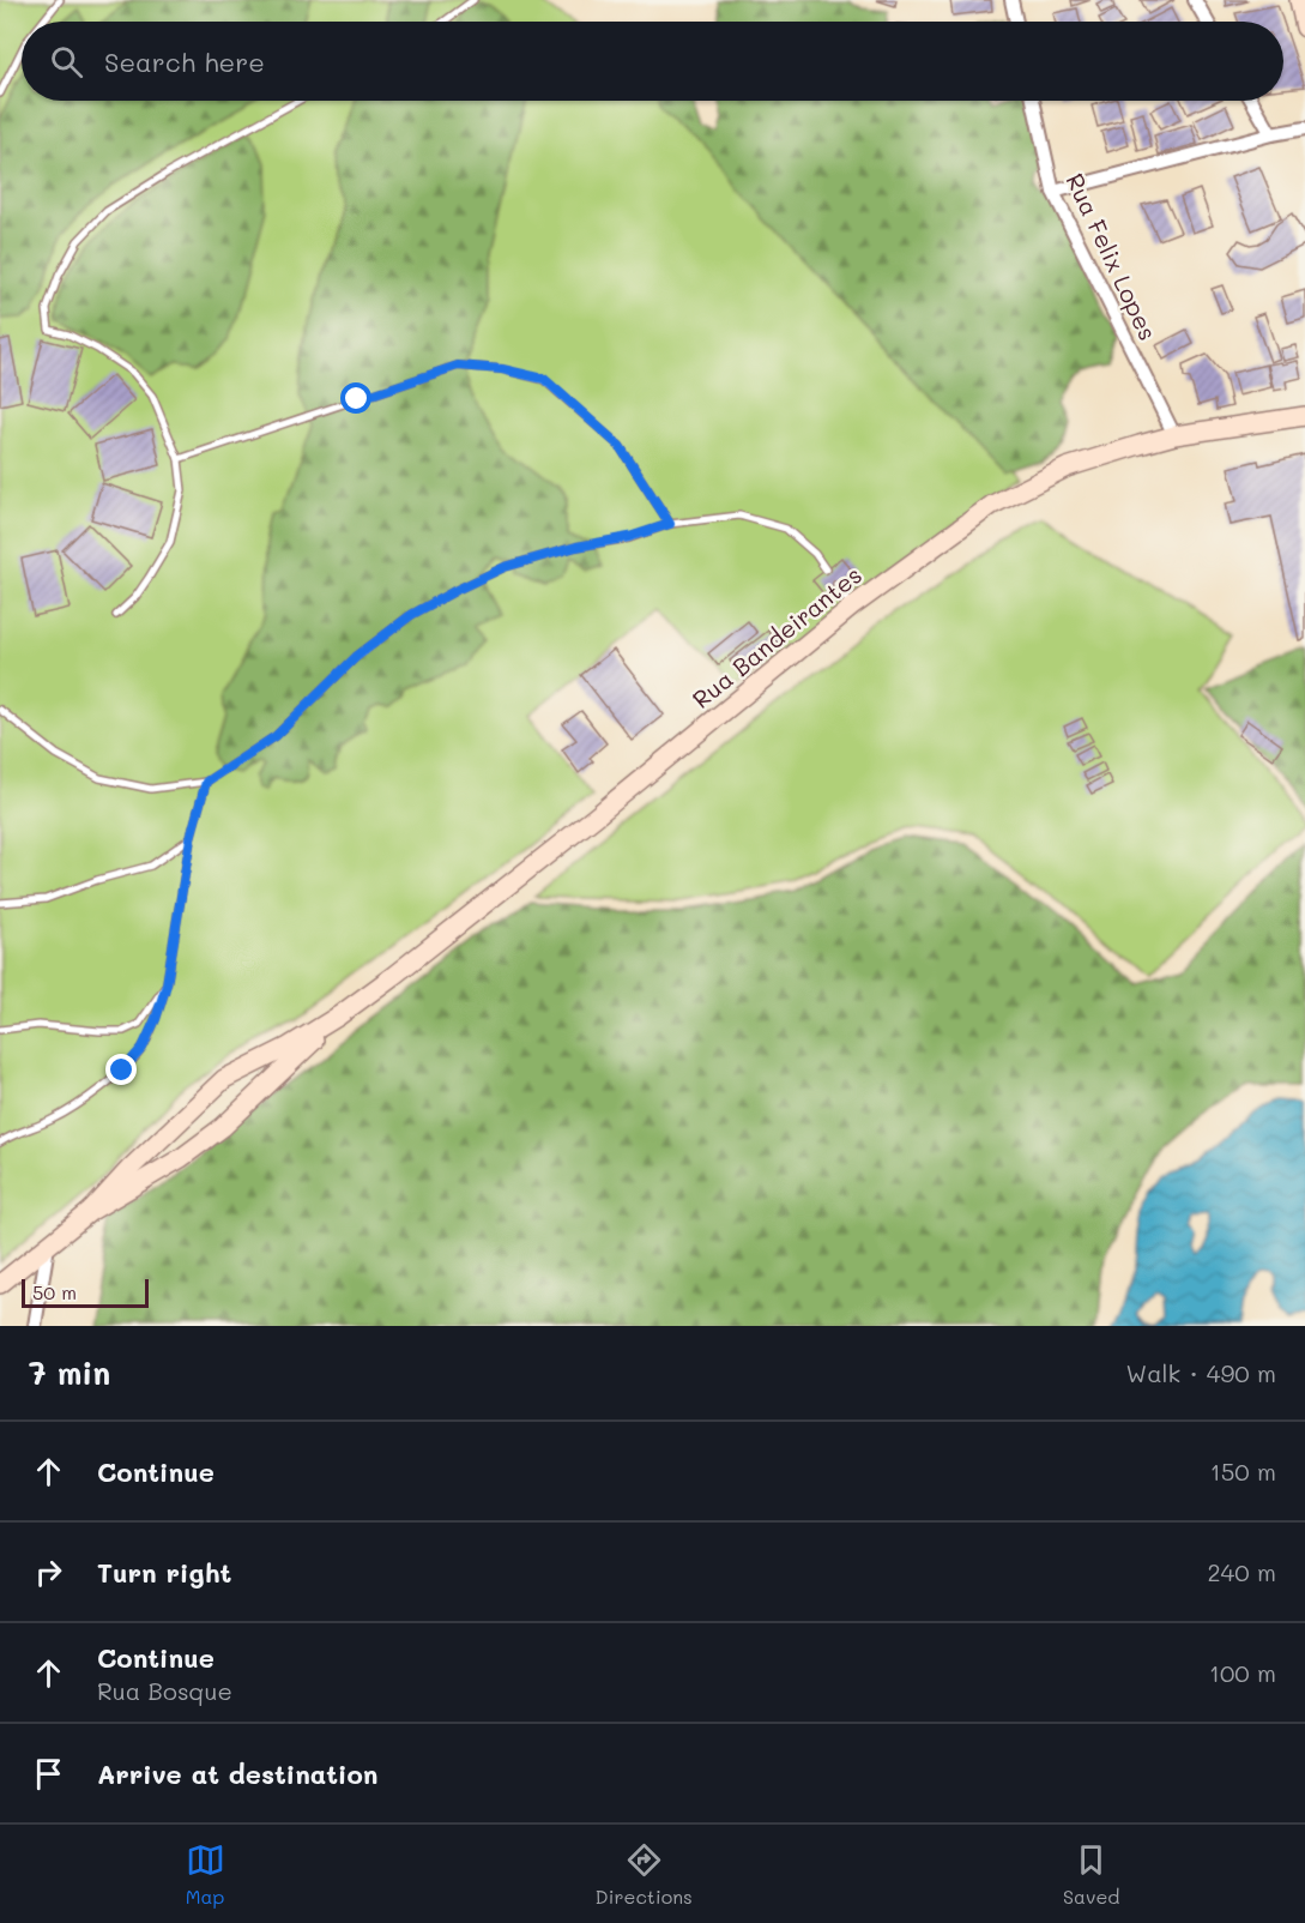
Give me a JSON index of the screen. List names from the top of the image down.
{
  "streets": {
    "street": ["Rua Felix Lopes", "Rua Bandeirantes"]
  },
  "crossings": [
    ["Rua Felix Lopes", "Rua Bandeirantes"]
  ],
  "scale_bar": "50 m",
  "page": {
    "search": "Search here",
    "scale": "50 m",
    "heading": ["7 min", "Walk · 490 m"],
    "list": [
      ["Continue", "150 m"],
      ["Turn right", "240 m"],
      ["Continue", "Rua Bosque", "100 m"],
      "Arrive at destination"
    ],
    "nav": ["Map", "Directions", "Saved"]
  }
}
